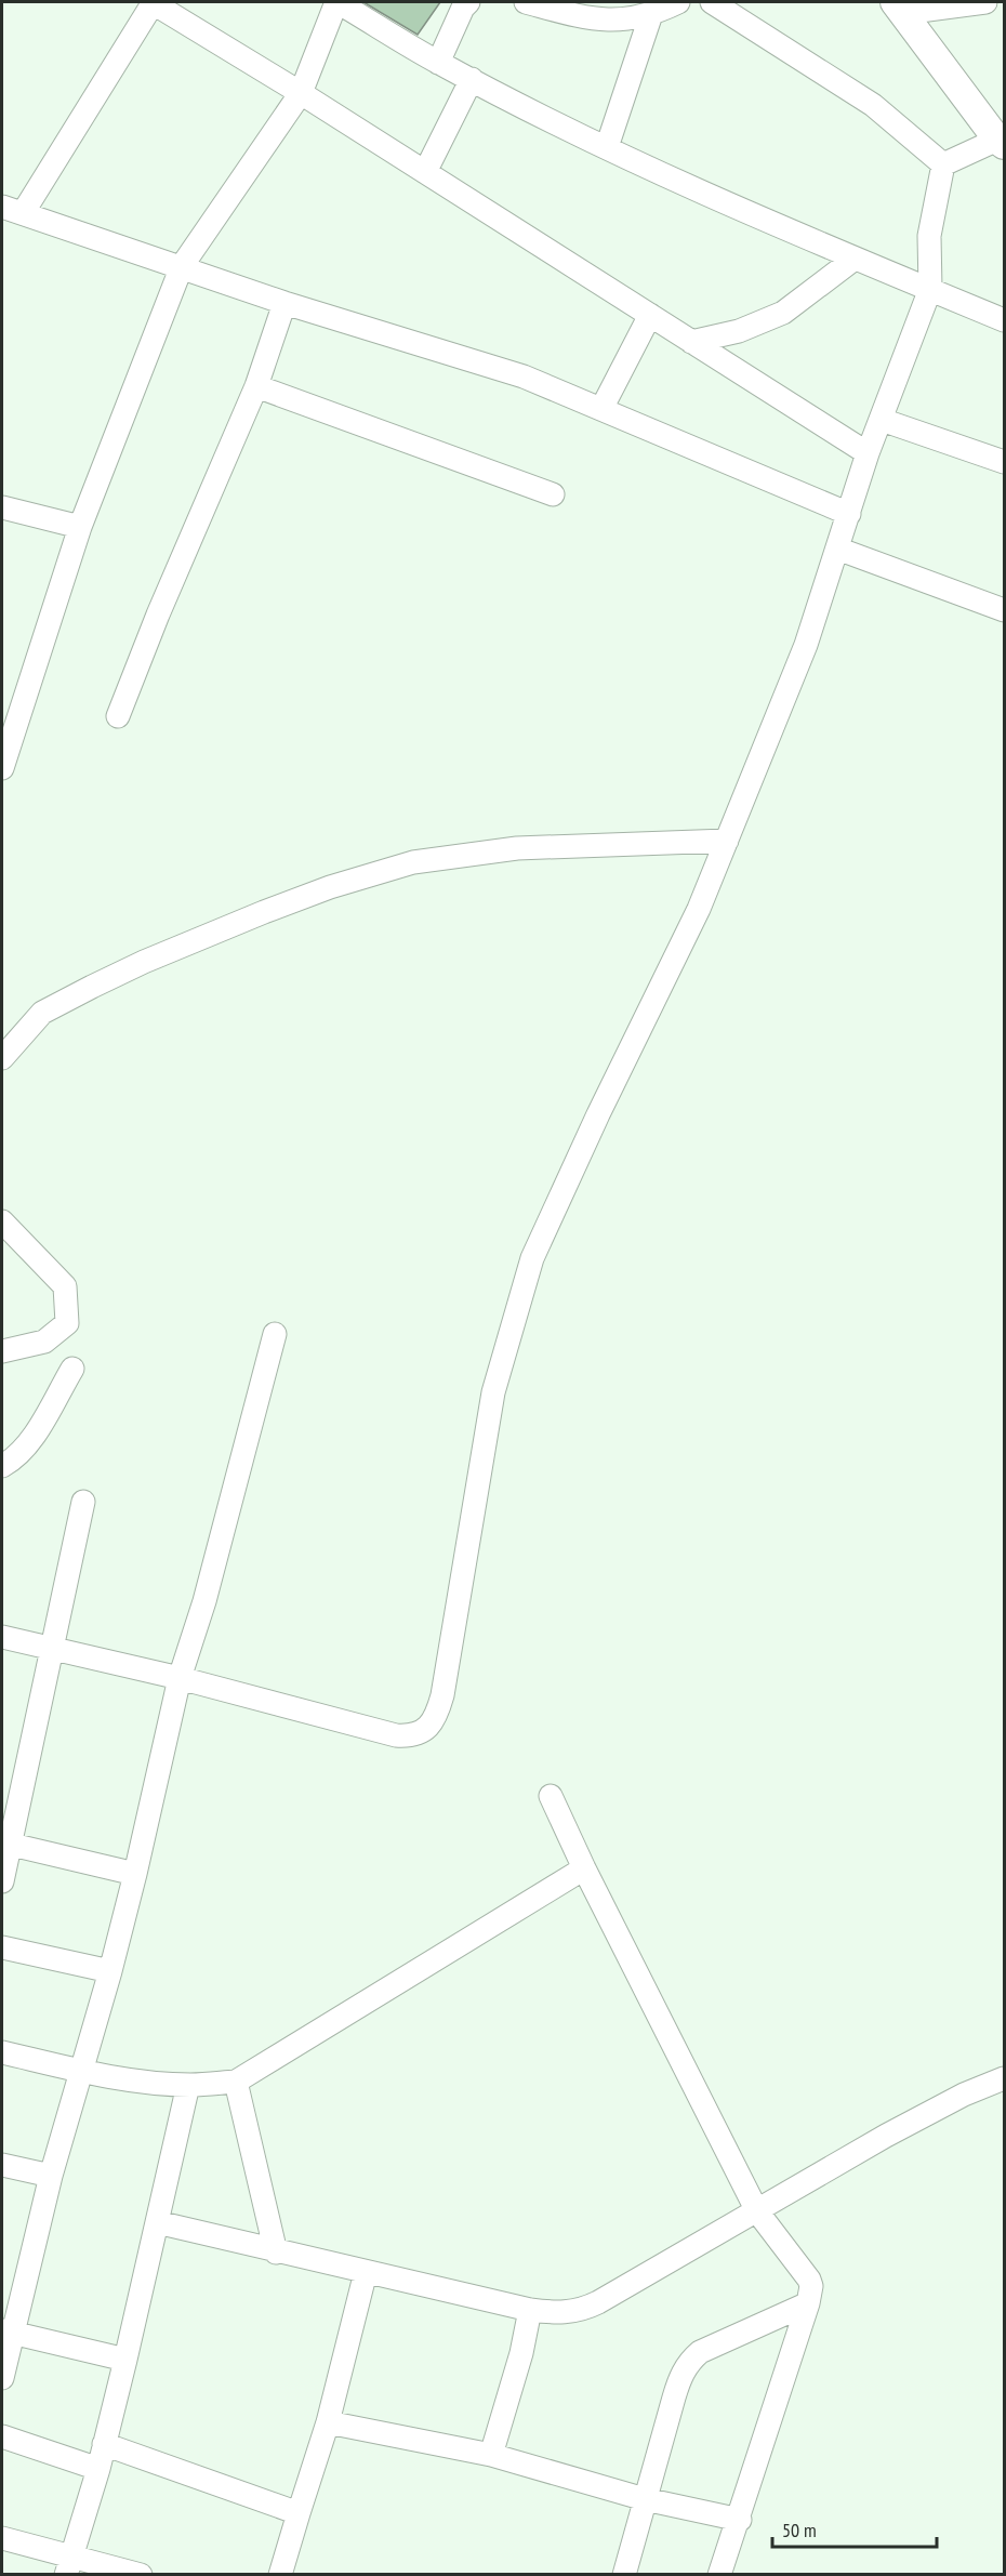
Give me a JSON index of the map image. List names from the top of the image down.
{
  "scale_bar": "50 m"
}
